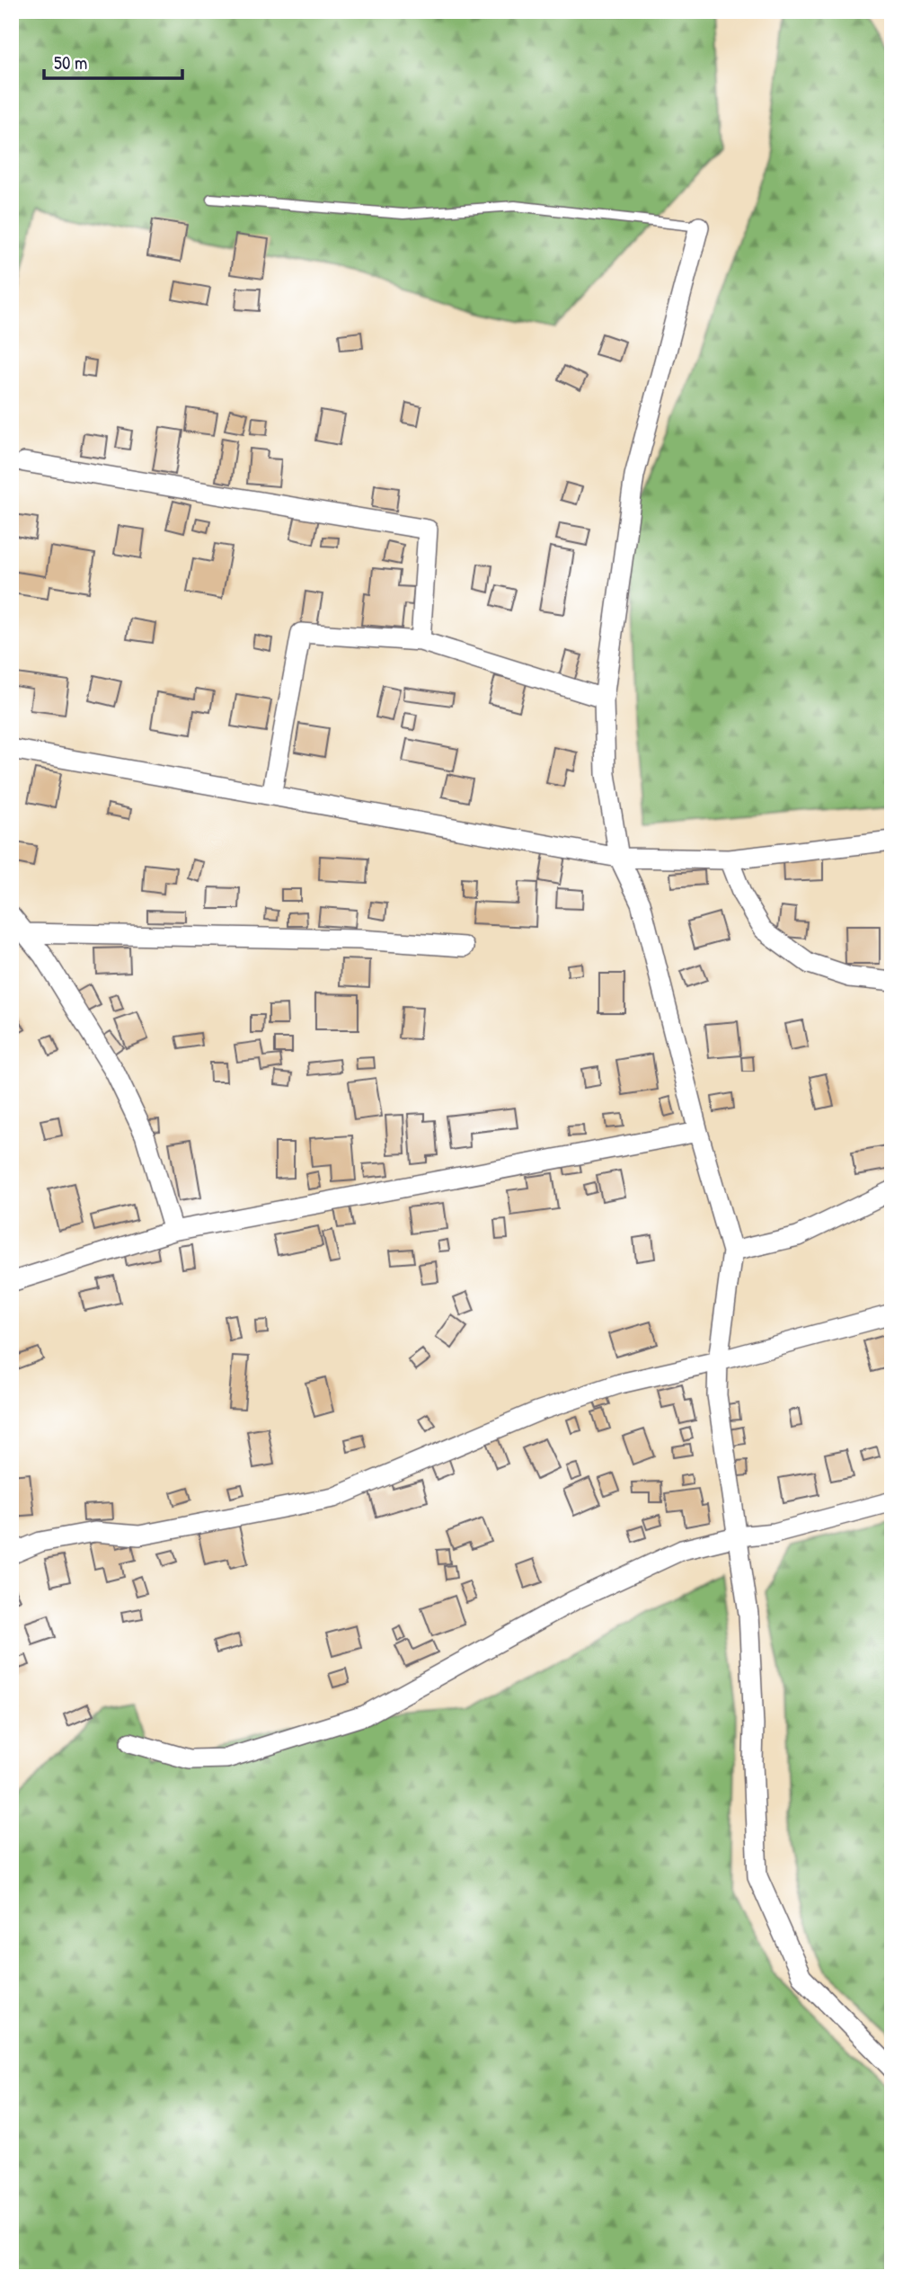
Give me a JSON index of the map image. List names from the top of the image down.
{
  "scale_bar": "50 m"
}
